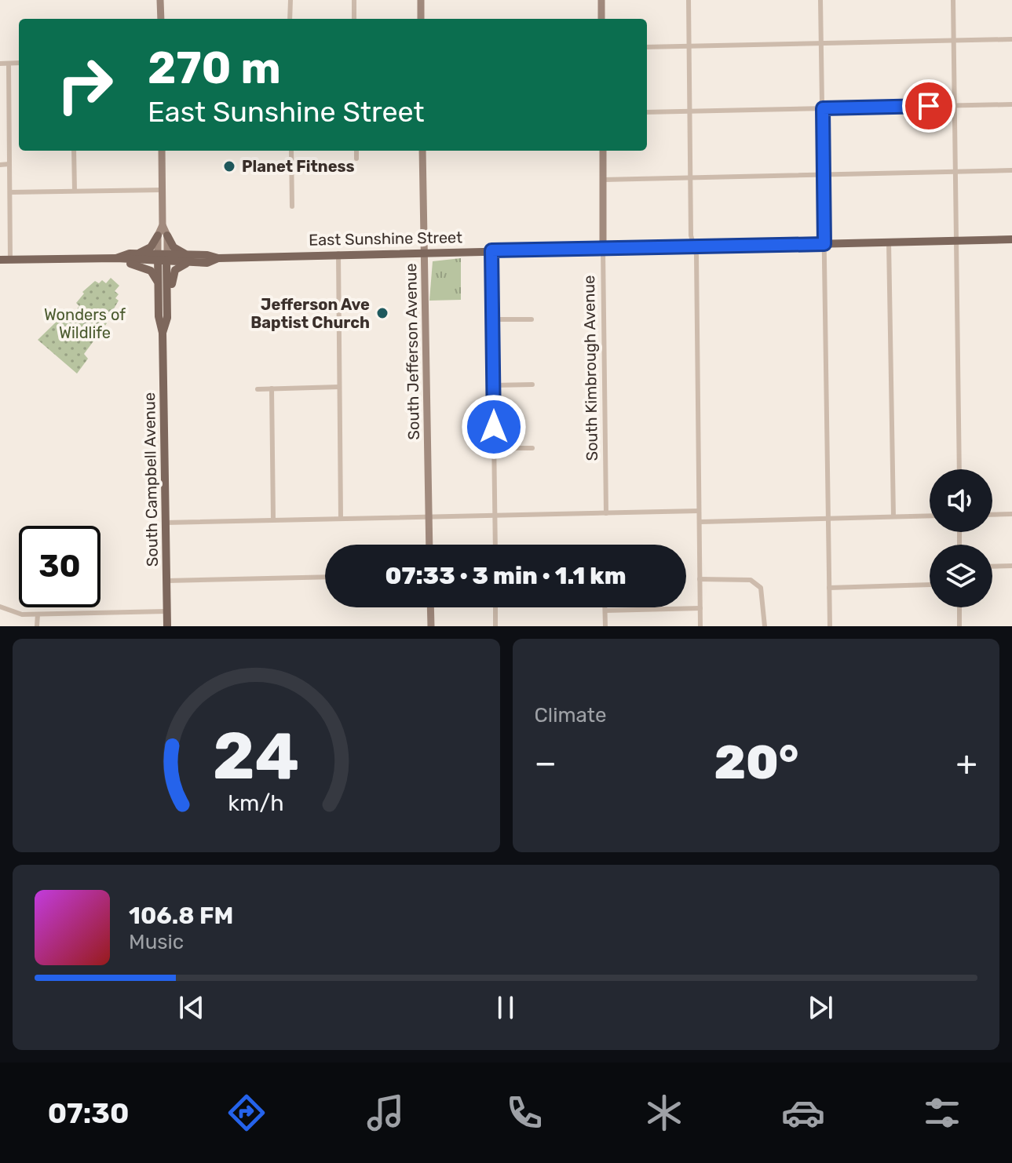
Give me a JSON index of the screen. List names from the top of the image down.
{
  "streets": {
    "main road": [
      "East Sunshine Street",
      "South Jefferson Avenue",
      "South Kimbrough Avenue",
      "South Campbell Avenue"
    ]
  },
  "crossings": [
    ["East Sunshine Street", "South Jefferson Avenue"],
    ["East Sunshine Street", "South Kimbrough Avenue"],
    ["East Sunshine Street", "South Campbell Avenue"]
  ],
  "parks": ["Wonders of Wildlife"],
  "places": ["Planet Fitness", "Jefferson Ave Baptist Church"],
  "page": {
    "turn": ["270 m", "East Sunshine Street"],
    "limit": "30",
    "trip": "07:33 · 3 min · 1.1 km",
    "tile": "Climate",
    "heat": ["−", "20°", "+"],
    "song": ["106.8 FM", "Music"],
    "tabs": "07:30",
    "gauge": ["24", "km/h"]
  }
}
